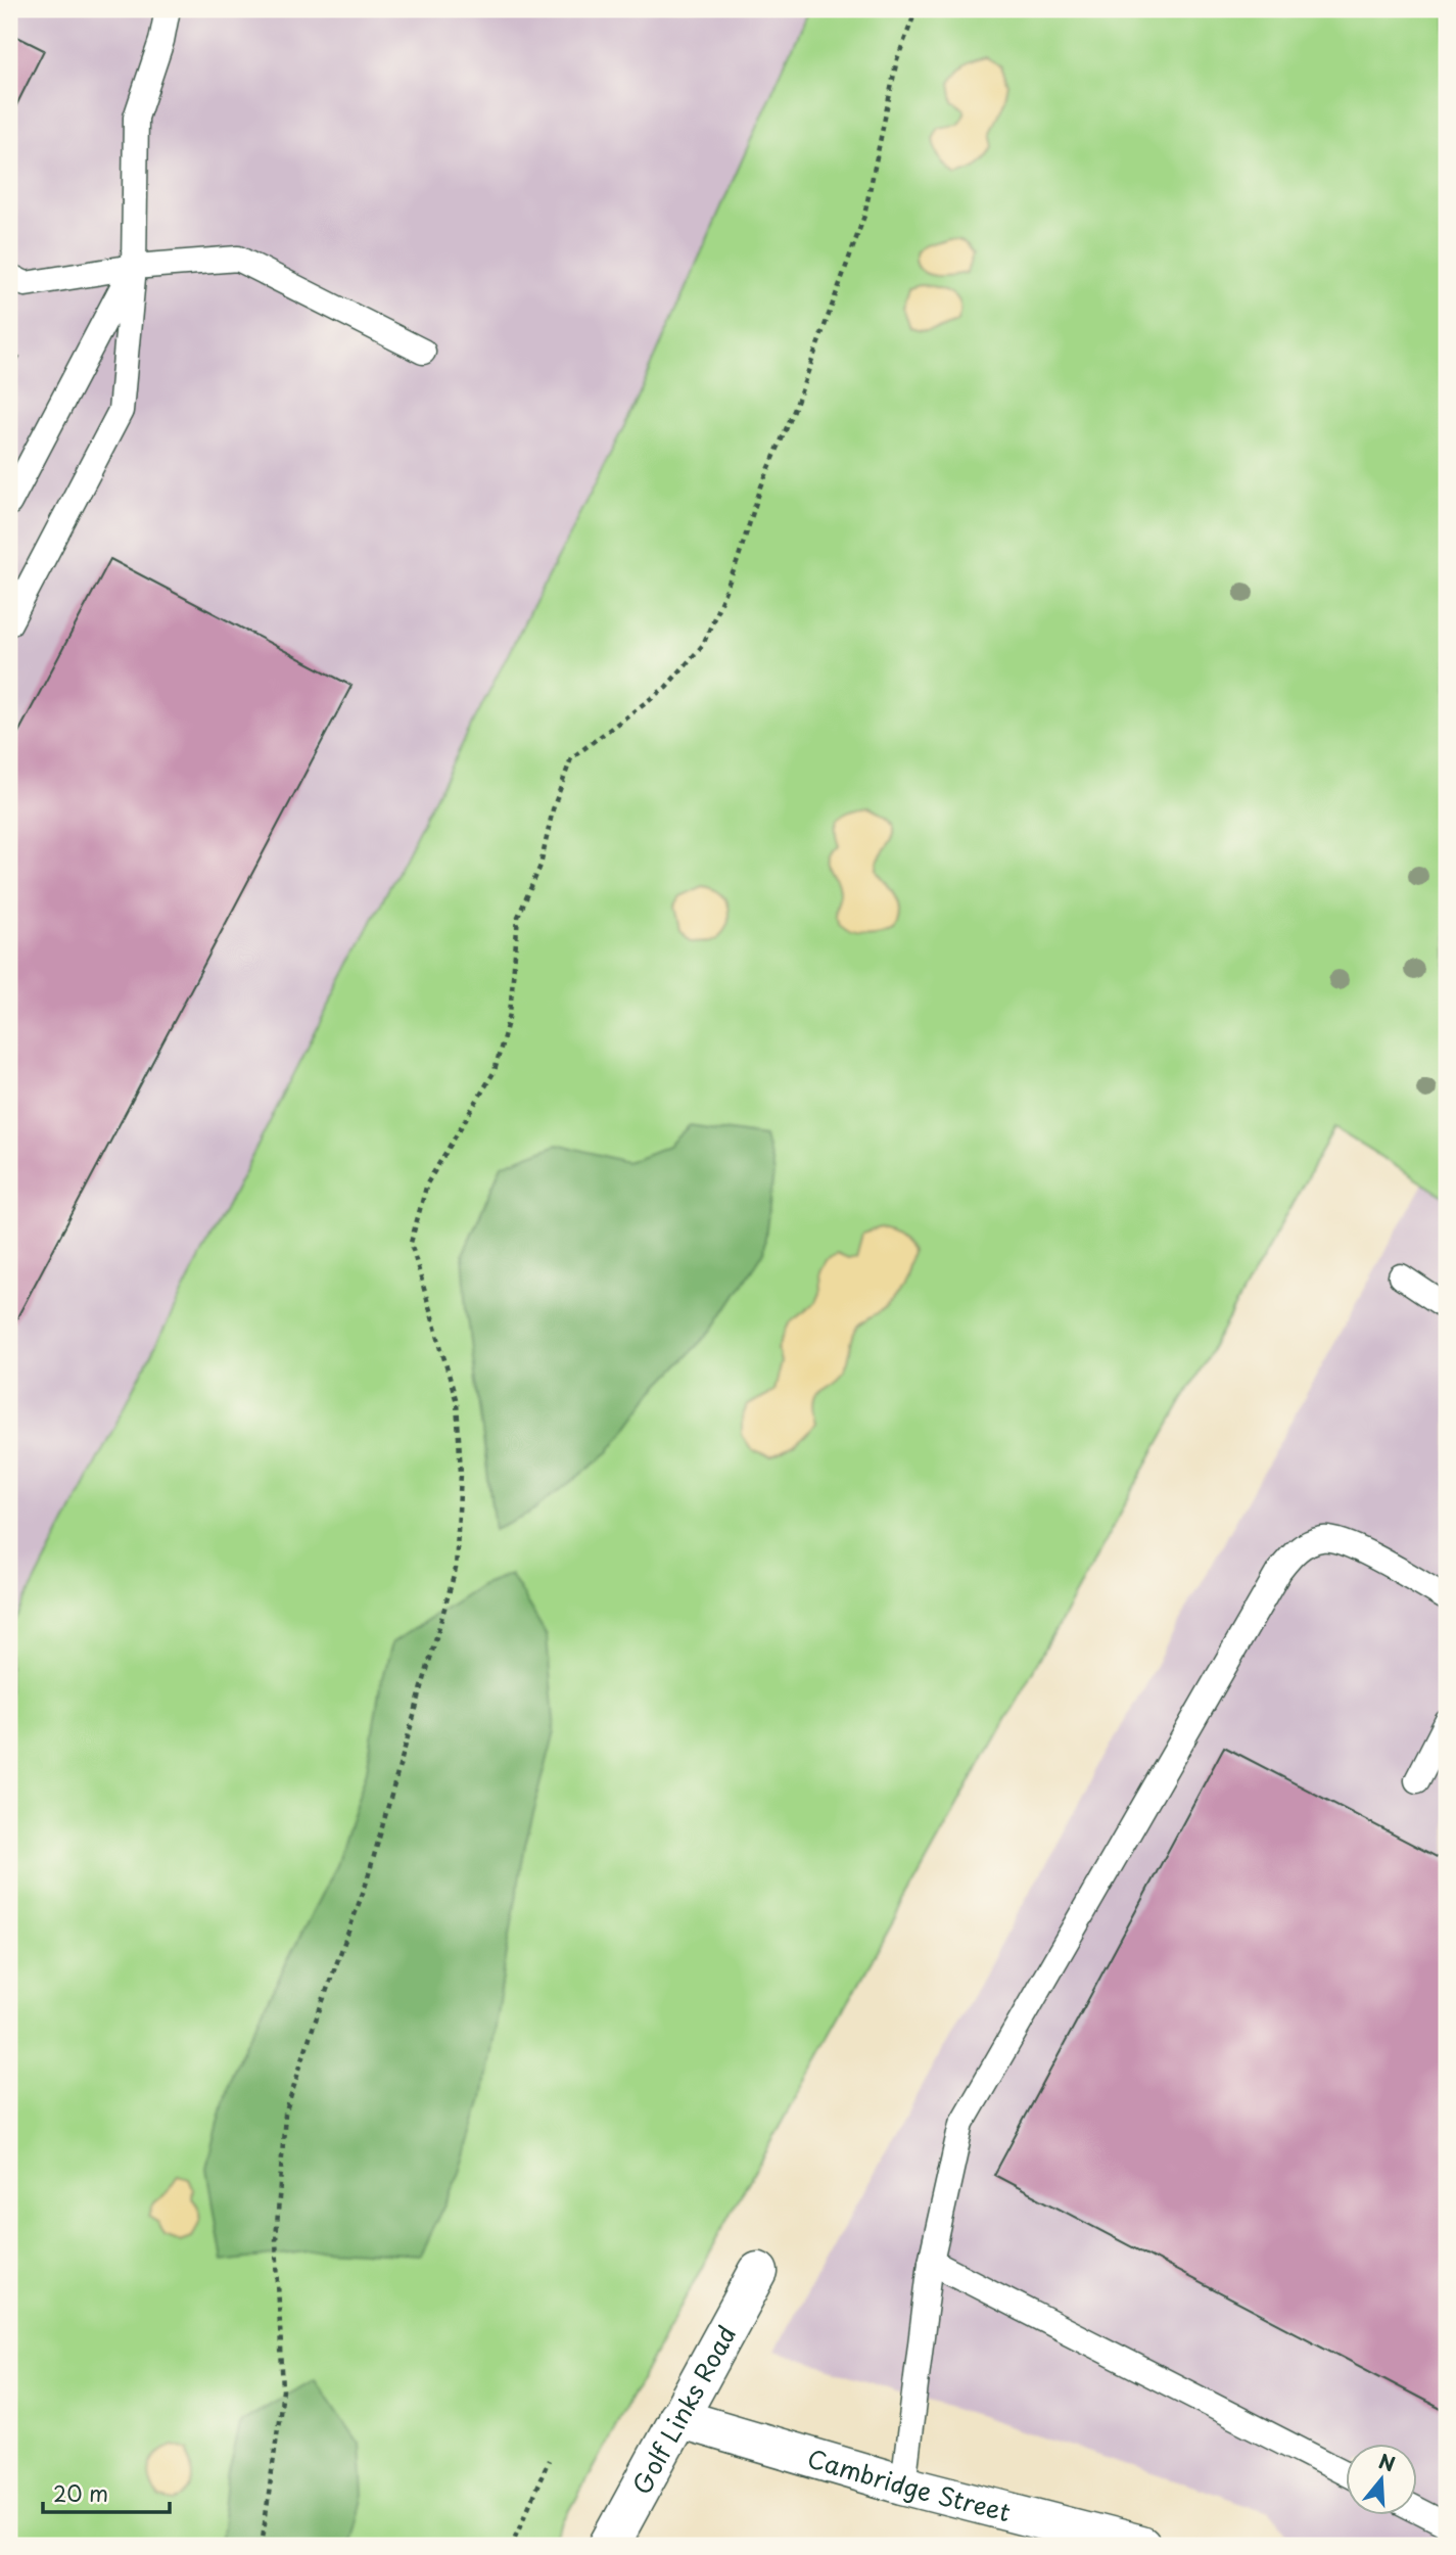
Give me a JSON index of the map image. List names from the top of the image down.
{
  "streets": {
    "street": ["Golf Links Road", "Cambridge Street"]
  },
  "crossings": [
    ["Golf Links Road", "Cambridge Street"]
  ],
  "scale_bar": "20 m",
  "north": "top"
}
